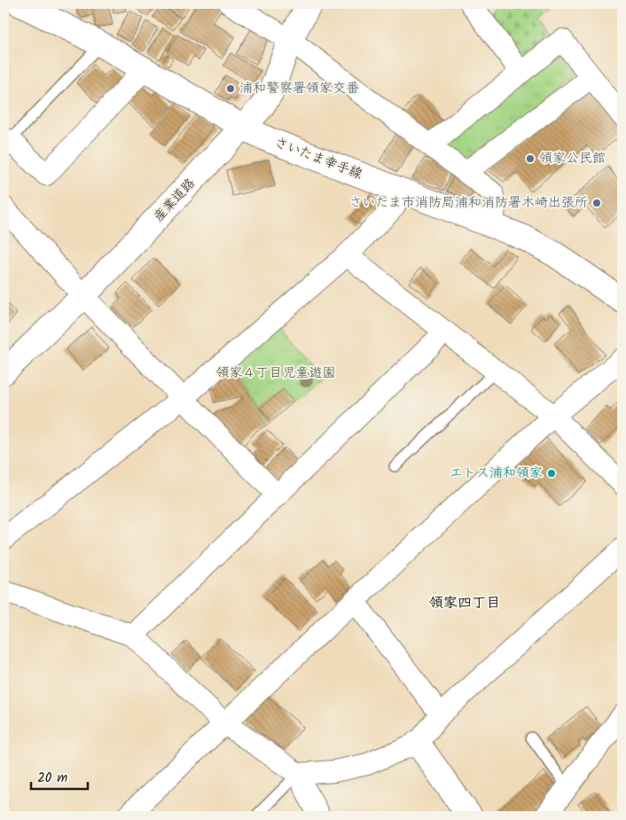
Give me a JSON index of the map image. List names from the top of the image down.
{
  "streets": {
    "main road": ["さいたま幸手線", "産業道路"]
  },
  "crossings": [
    ["さいたま幸手線", "産業道路"]
  ],
  "districts": ["領家四丁目"],
  "parks": ["領家４丁目児童遊園"],
  "places": [
    "浦和警察署領家交番",
    "領家公民館",
    "さいたま市消防局浦和消防署木崎出張所",
    "エトス浦和領家"
  ],
  "scale_bar": "20 m"
}
